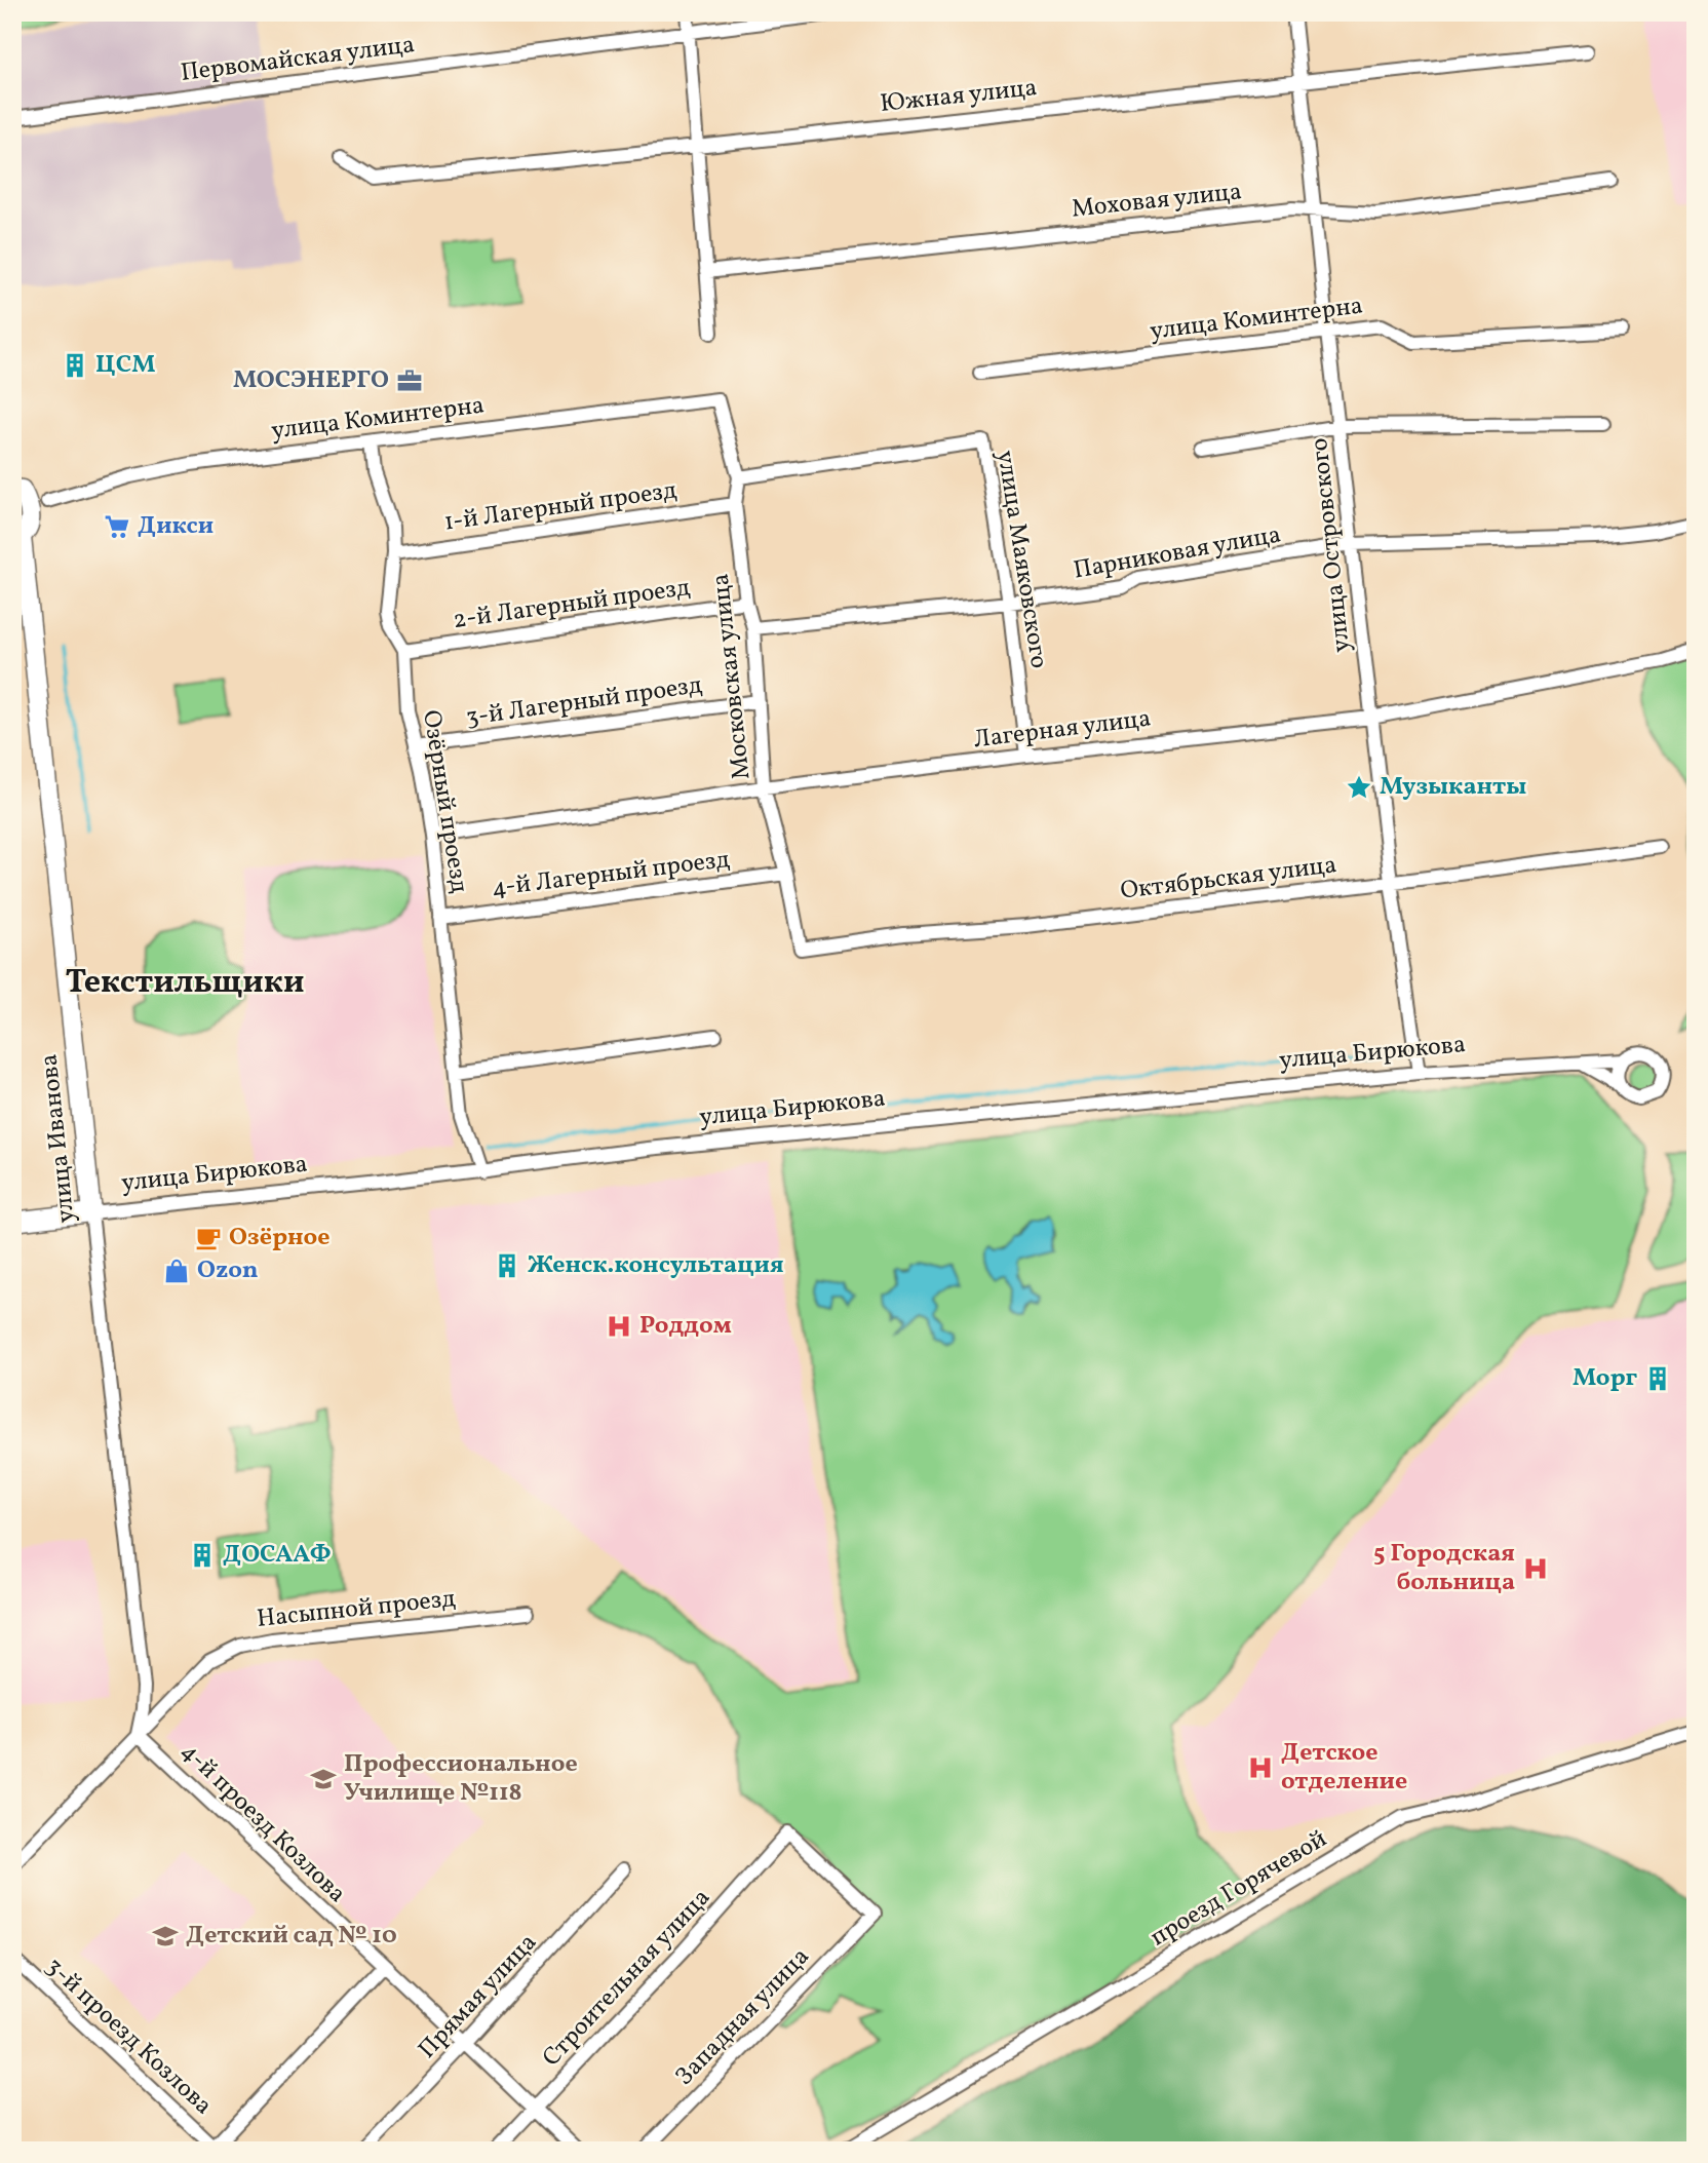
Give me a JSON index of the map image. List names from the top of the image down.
{
  "streets": {
    "street": [
      "Первомайская улица",
      "Южная улица",
      "Моховая улица",
      "улица Коминтерна",
      "1-й Лагерный проезд",
      "улица Островского",
      "Парниковая улица",
      "улица Маяковского",
      "2-й Лагерный проезд",
      "Московская улица",
      "3-й Лагерный проезд",
      "Лагерная улица",
      "Озёрный проезд",
      "4-й Лагерный проезд",
      "Октябрьская улица",
      "улица Бирюкова",
      "улица Иванова",
      "Насыпной проезд",
      "4-й проезд Козлова",
      "проезд Горячевой",
      "Строительная улица",
      "Прямая улица",
      "Западная улица",
      "3-й проезд Козлова"
    ]
  },
  "crossings": [
    ["Южная улица", "улица Островского"],
    ["Моховая улица", "улица Островского"],
    ["улица Коминтерна", "улица Островского"],
    ["улица Коминтерна", "Московская улица"],
    ["улица Коминтерна", "Озёрный проезд"],
    ["1-й Лагерный проезд", "Московская улица"],
    ["1-й Лагерный проезд", "Озёрный проезд"],
    ["улица Островского", "Парниковая улица"],
    ["улица Островского", "Лагерная улица"],
    ["улица Островского", "Октябрьская улица"],
    ["улица Островского", "улица Бирюкова"],
    ["Парниковая улица", "улица Маяковского"],
    ["Парниковая улица", "Московская улица"],
    ["улица Маяковского", "Московская улица"],
    ["улица Маяковского", "Лагерная улица"],
    ["2-й Лагерный проезд", "Московская улица"],
    ["2-й Лагерный проезд", "Озёрный проезд"],
    ["Московская улица", "3-й Лагерный проезд"],
    ["Московская улица", "Лагерная улица"],
    ["Московская улица", "4-й Лагерный проезд"],
    ["Московская улица", "Октябрьская улица"],
    ["3-й Лагерный проезд", "Озёрный проезд"],
    ["Лагерная улица", "Озёрный проезд"],
    ["Озёрный проезд", "4-й Лагерный проезд"],
    ["Озёрный проезд", "улица Бирюкова"],
    ["улица Бирюкова", "улица Иванова"],
    ["улица Иванова", "Насыпной проезд"],
    ["улица Иванова", "4-й проезд Козлова"],
    ["Насыпной проезд", "4-й проезд Козлова"],
    ["4-й проезд Козлова", "Строительная улица"],
    ["4-й проезд Козлова", "Прямая улица"],
    ["Строительная улица", "Западная улица"]
  ],
  "districts": ["Текстильщики"],
  "places": {
    "building": [
      "ЦСМ",
      "Женск.консультация",
      "Морг",
      "ДОСААФ"
    ],
    "office": ["МОСЭНЕРГО"],
    "supermarket": ["Дикси"],
    "place": ["Музыканты"],
    "cafe": ["Озёрное"],
    "shop": ["Ozon"],
    "hospital": ["Роддом", "5 Городская больница", "Детское отделение"],
    "school or university": ["Профессиональное Училище №118", "Детский сад № 10"]
  }
}
